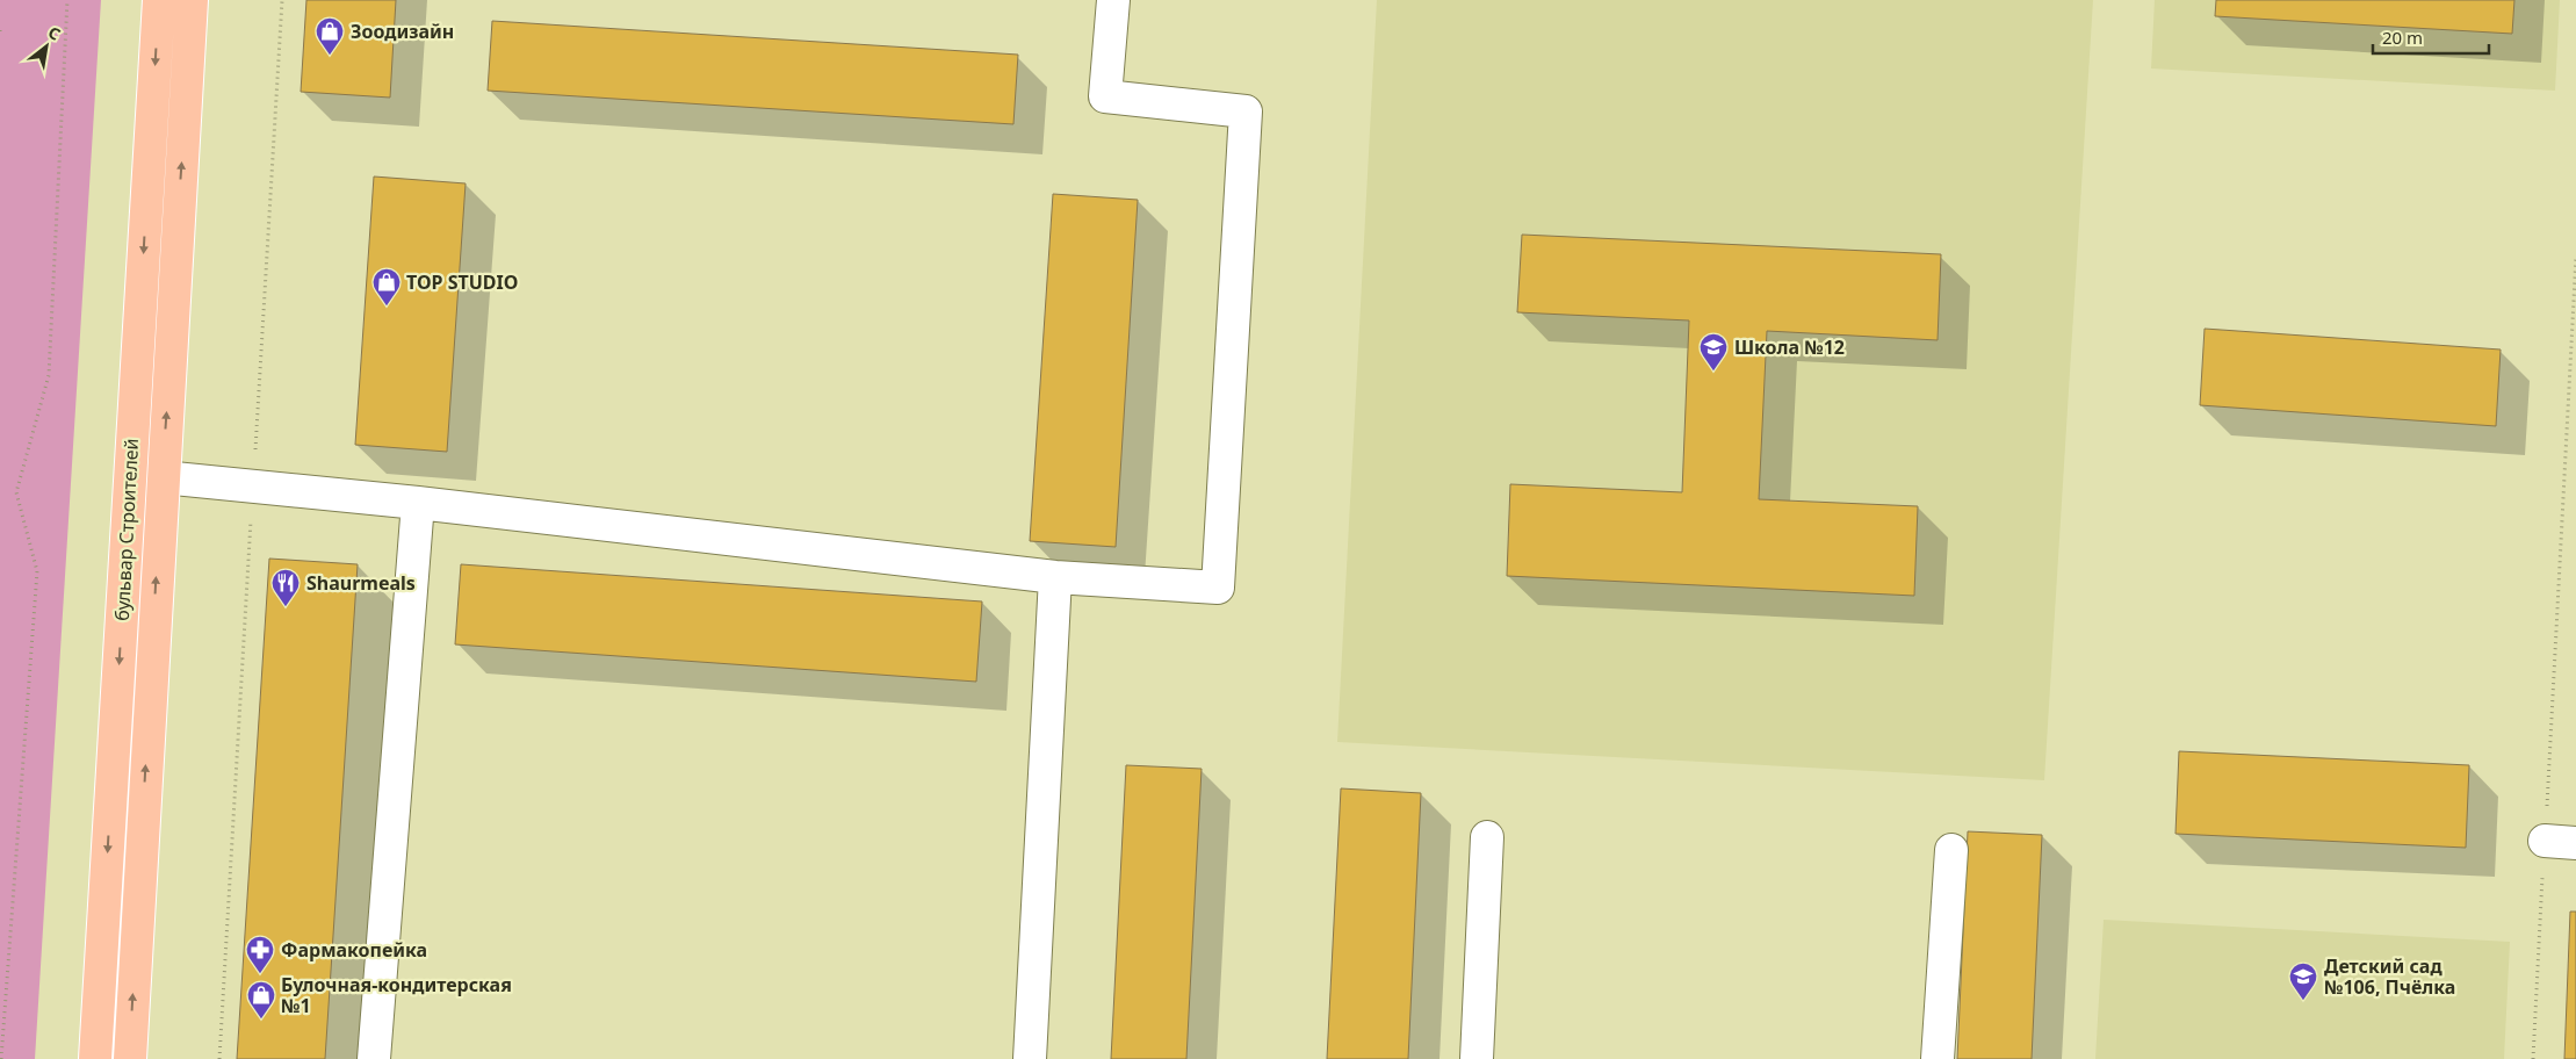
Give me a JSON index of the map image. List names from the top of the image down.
{
  "streets": {
    "main road": ["бульвар Строителей"]
  },
  "places": {
    "shop": ["Зоодизайн", "TOP STUDIO", "Булочная-кондитерская №1"],
    "school or university": ["Школа №12", "Детский сад №106, Пчёлка"],
    "restaurant": ["Shaurmeals"],
    "pharmacy": ["Фармакопейка"]
  },
  "scale_bar": "20 m",
  "north": "top right"
}
